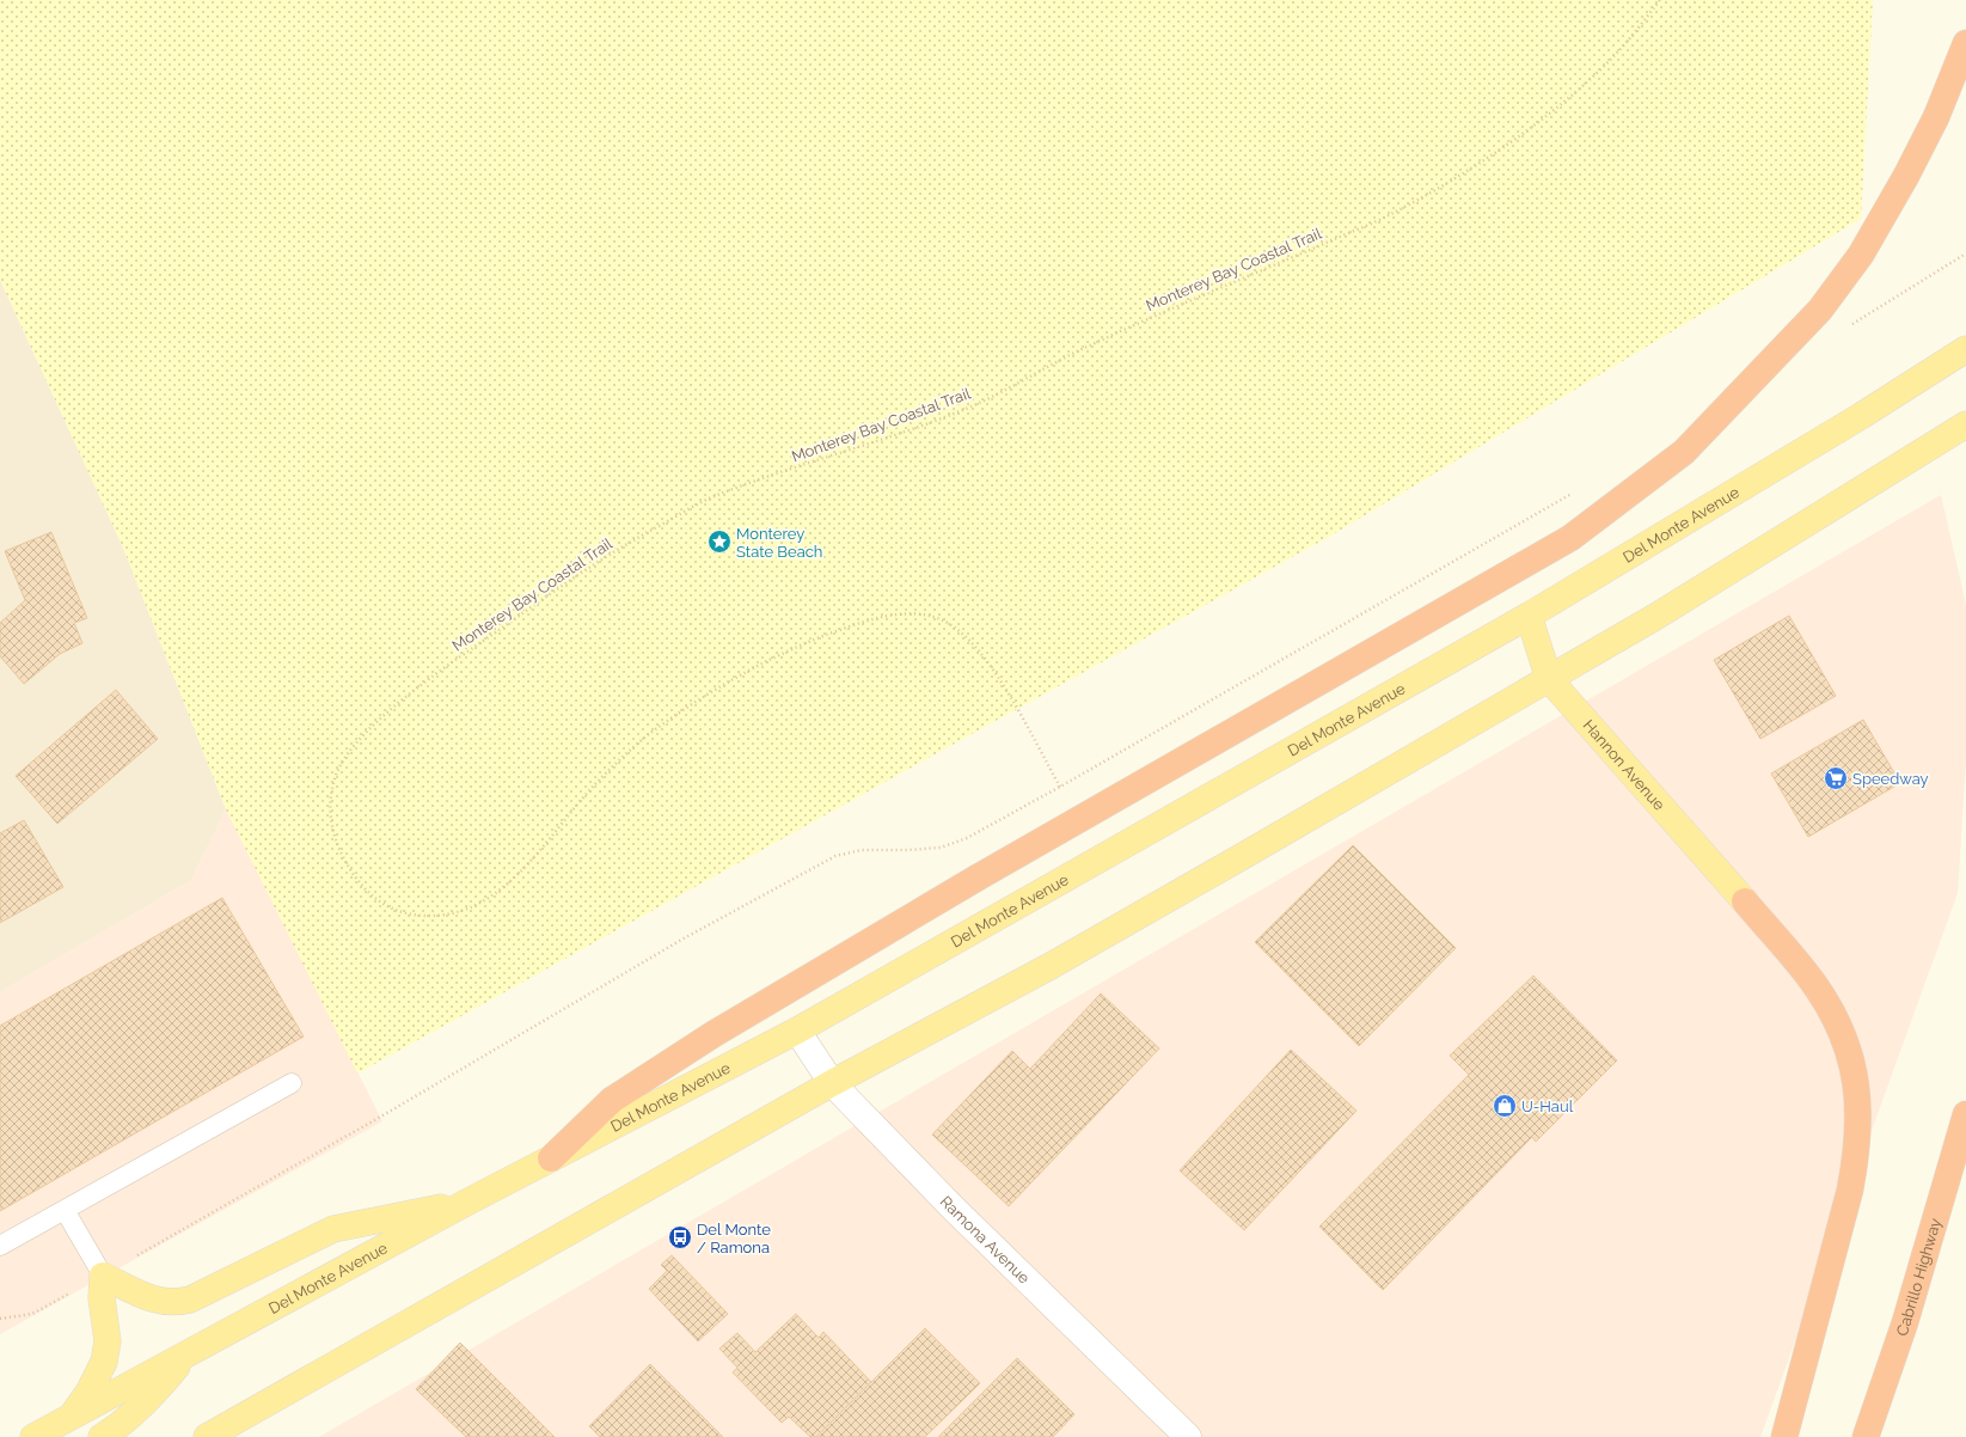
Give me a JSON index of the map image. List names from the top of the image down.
{
  "streets": {
    "highway": ["Cabrillo Highway"],
    "main road": ["Del Monte Avenue", "Hannon Avenue"],
    "street": ["Ramona Avenue"],
    "path": ["Monterey Bay Coastal Trail"]
  },
  "crossings": [
    ["Del Monte Avenue", "Hannon Avenue"],
    ["Del Monte Avenue", "Ramona Avenue"]
  ],
  "places": {
    "place": ["Monterey State Beach"],
    "supermarket": ["Speedway"],
    "shop": ["U-Haul"],
    "bus stop": ["Del Monte / Ramona"]
  }
}
